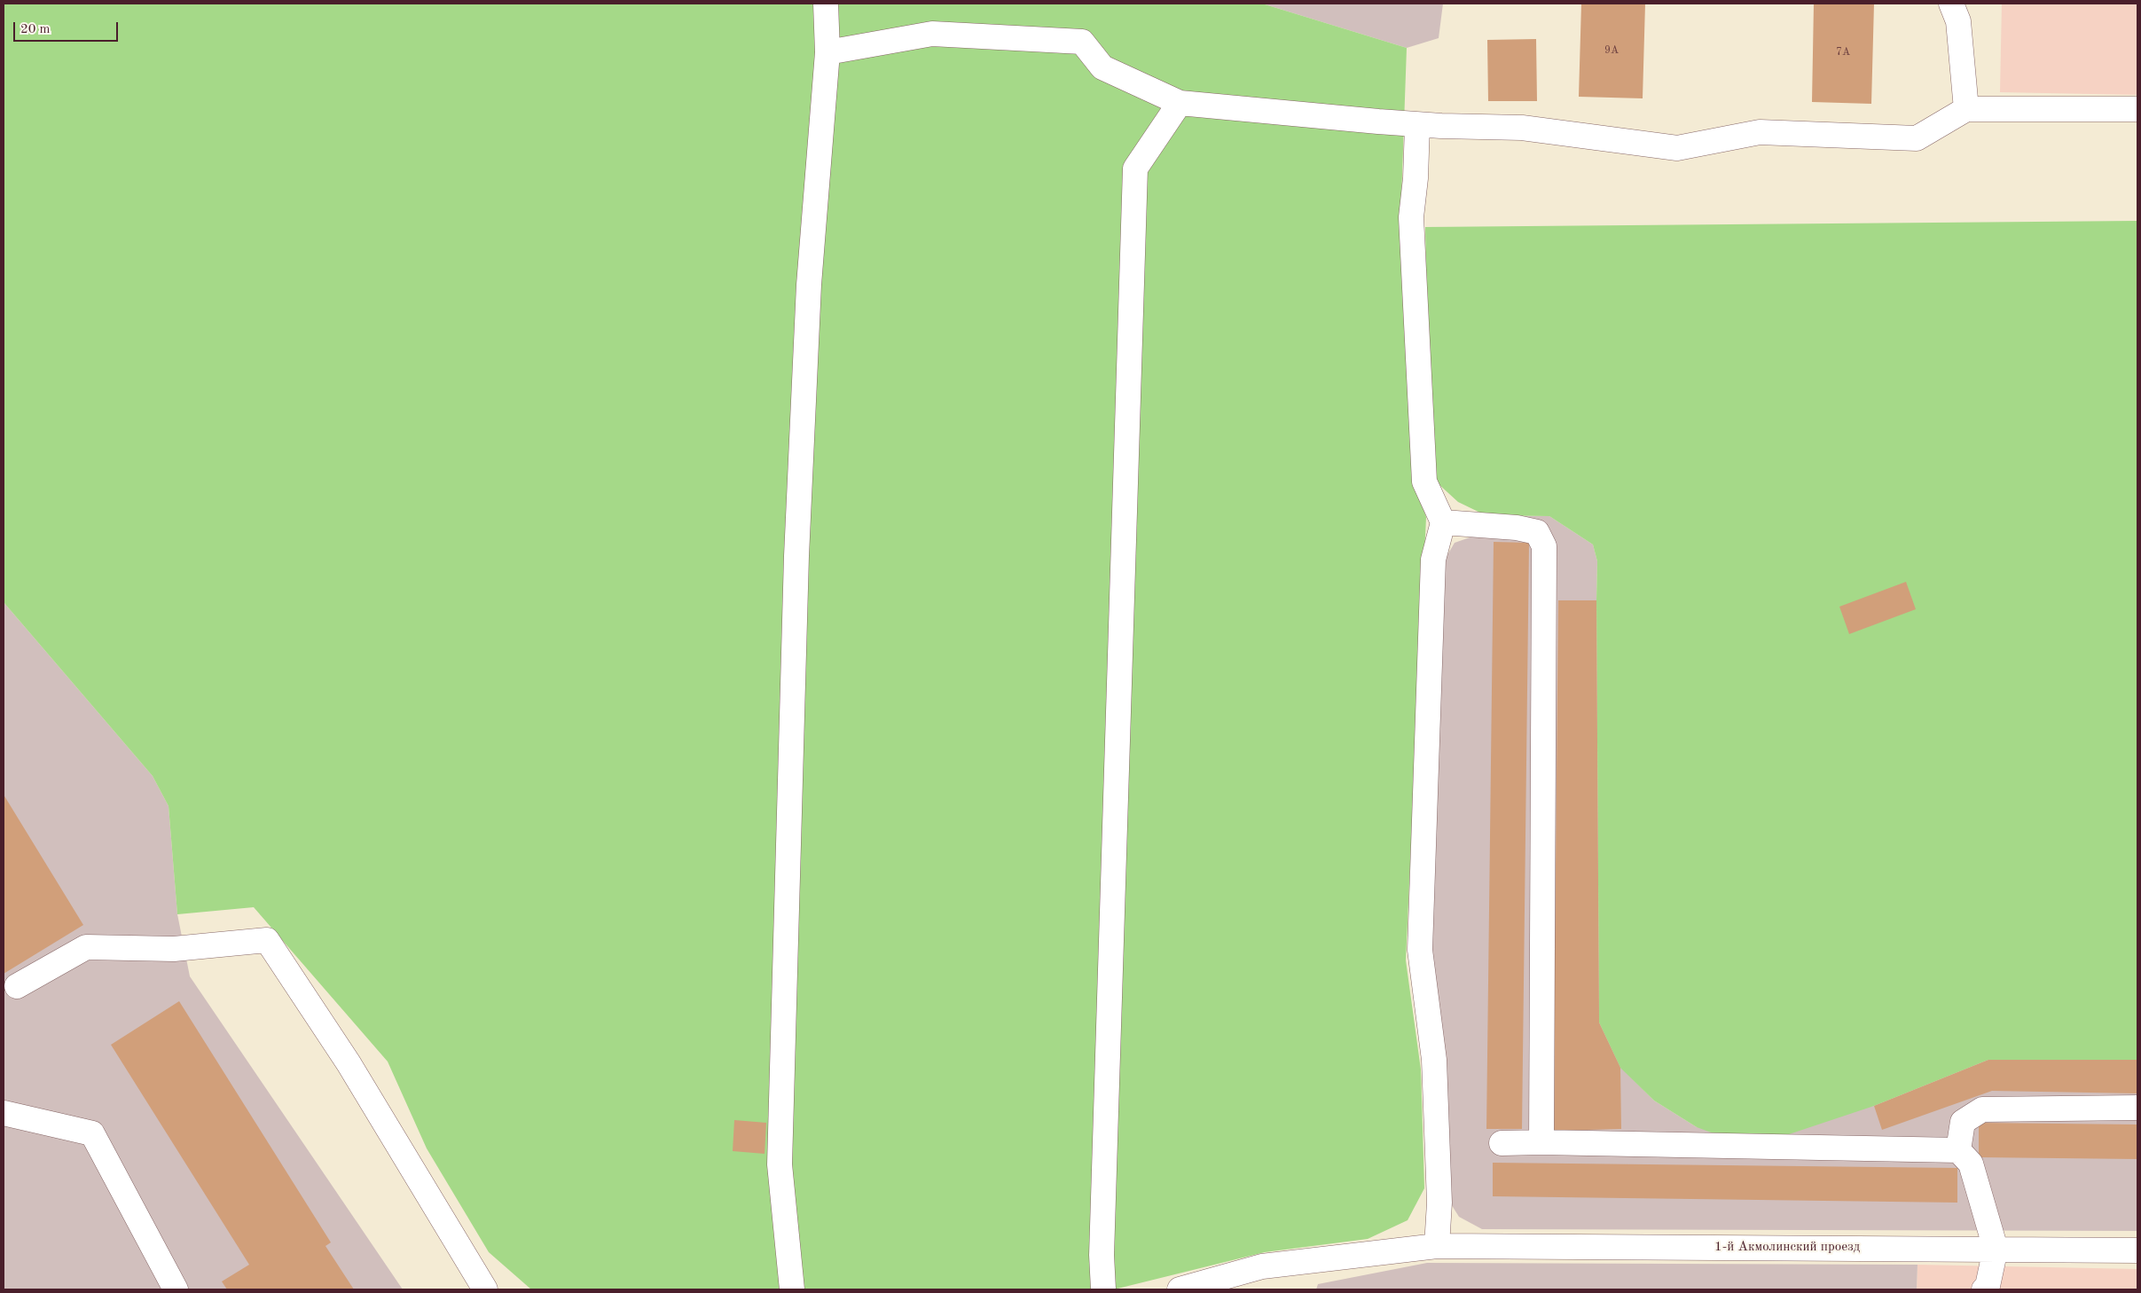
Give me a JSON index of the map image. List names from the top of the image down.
{
  "streets": {
    "street": ["1-й Акмолинский проезд"]
  },
  "house_numbers": ["9А", "7А"],
  "scale_bar": "20 m"
}
